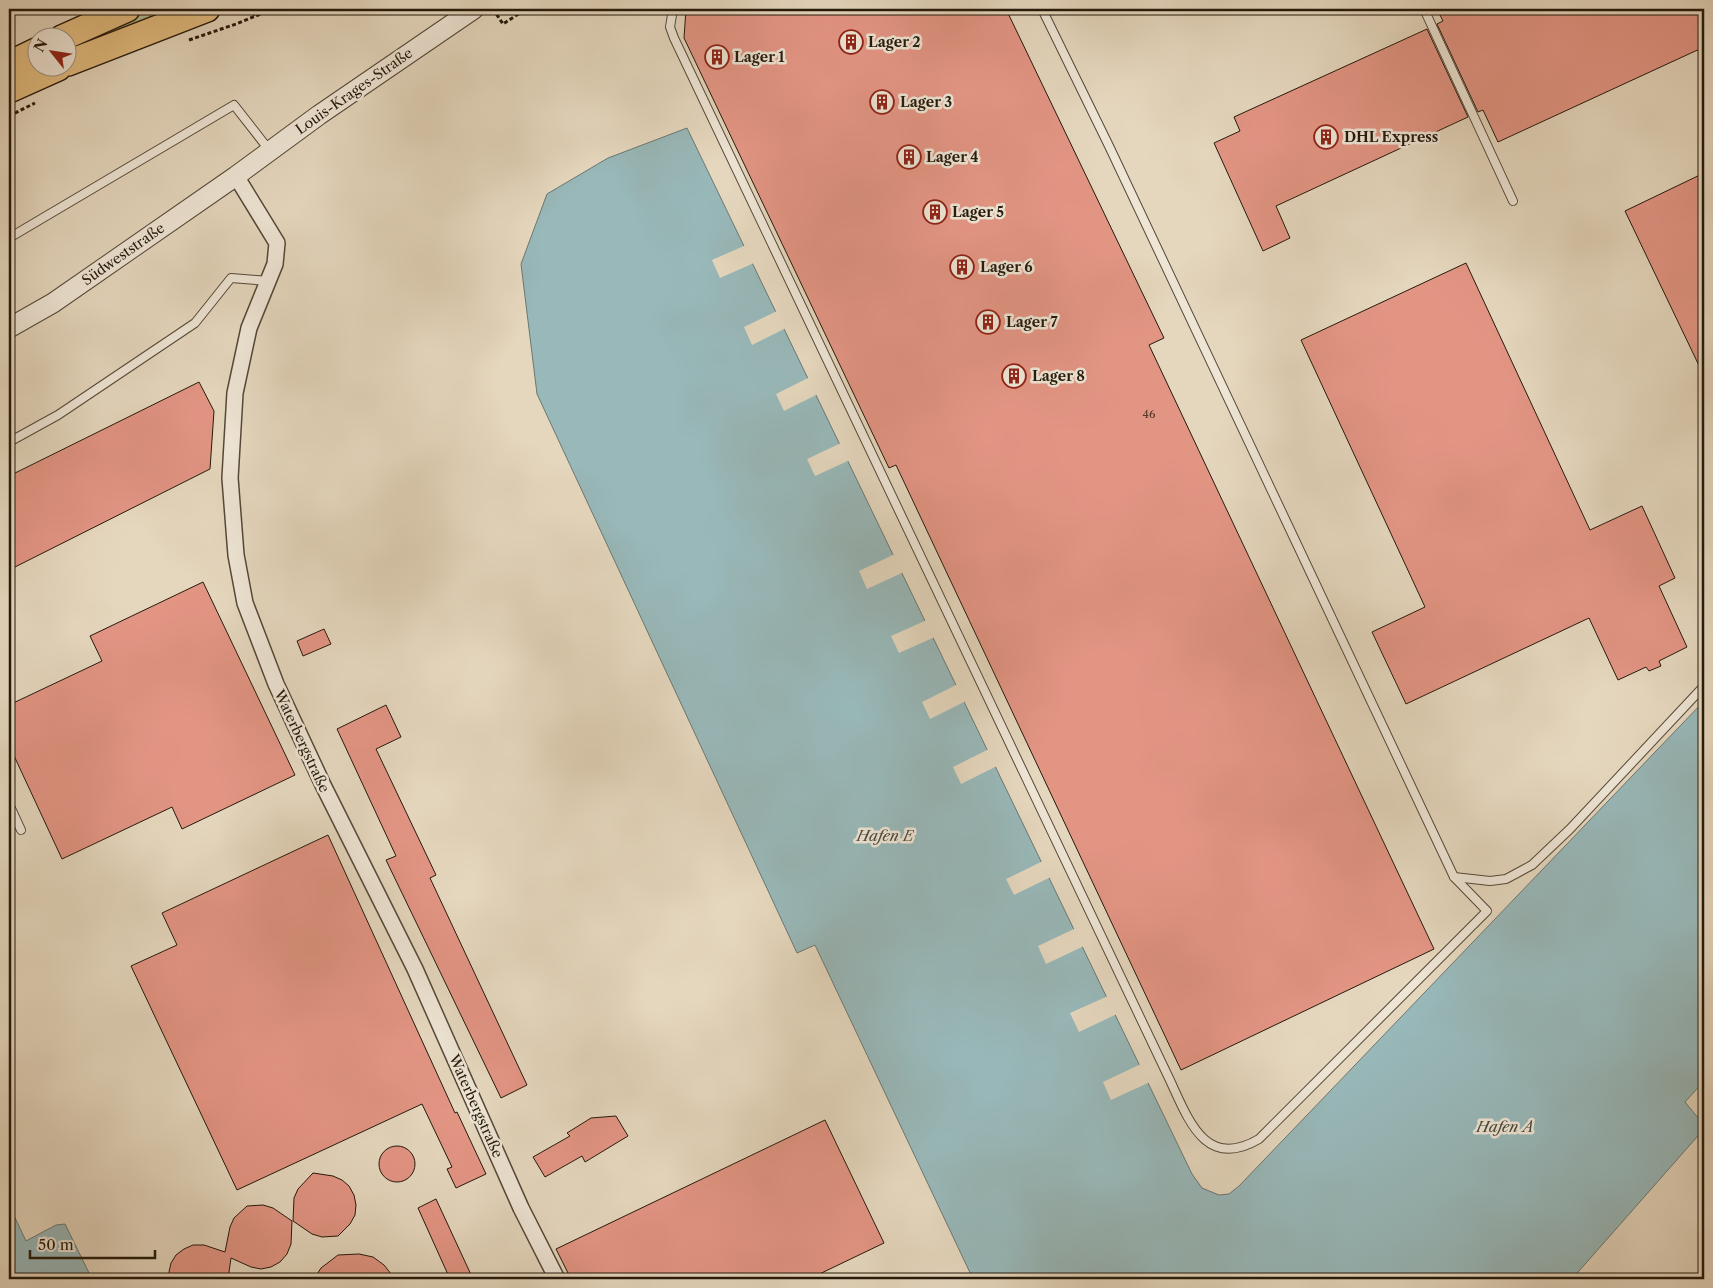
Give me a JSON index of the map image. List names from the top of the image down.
{
  "streets": {
    "street": ["Louis-Krages-Straße", "Südweststraße", "Waterbergstraße"]
  },
  "crossings": [
    ["Louis-Krages-Straße", "Südweststraße"],
    ["Louis-Krages-Straße", "Waterbergstraße"],
    ["Südweststraße", "Waterbergstraße"]
  ],
  "water": ["Hafen E", "Hafen A"],
  "places": {
    "building": [
      "Lager 2",
      "Lager 1",
      "Lager 3",
      "DHL Express",
      "Lager 4",
      "Lager 5",
      "Lager 6",
      "Lager 7",
      "Lager 8"
    ]
  },
  "house_numbers": ["46"],
  "scale_bar": "50 m",
  "north": "top left"
}
